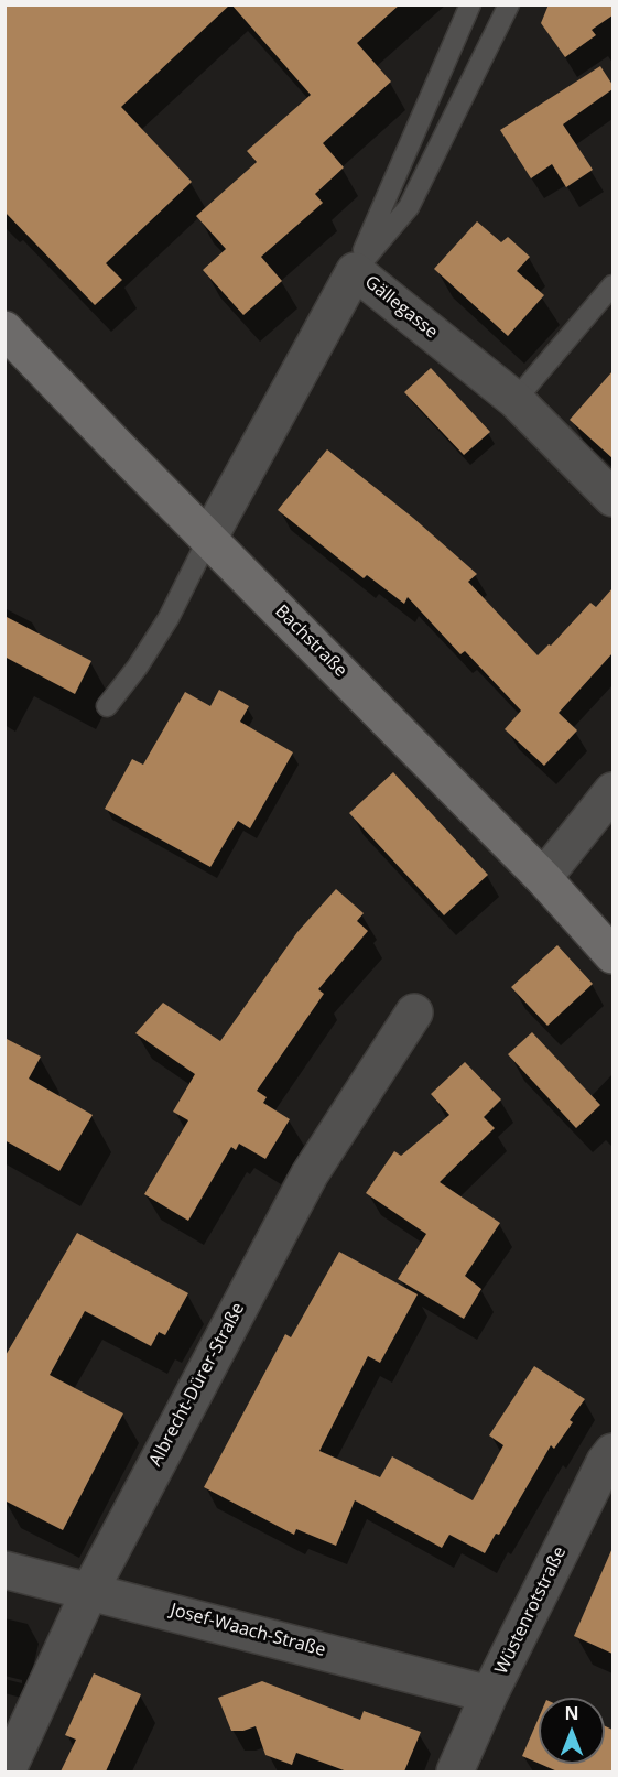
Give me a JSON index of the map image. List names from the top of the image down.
{
  "streets": {
    "street": [
      "Gällegasse",
      "Bachstraße",
      "Albrecht-Dürer-Straße",
      "Wüstenrotstraße",
      "Josef-Waach-Straße"
    ]
  },
  "crossings": [
    ["Gällegasse", "Bachstraße"],
    ["Albrecht-Dürer-Straße", "Josef-Waach-Straße"],
    ["Wüstenrotstraße", "Josef-Waach-Straße"]
  ],
  "north": "top"
}
